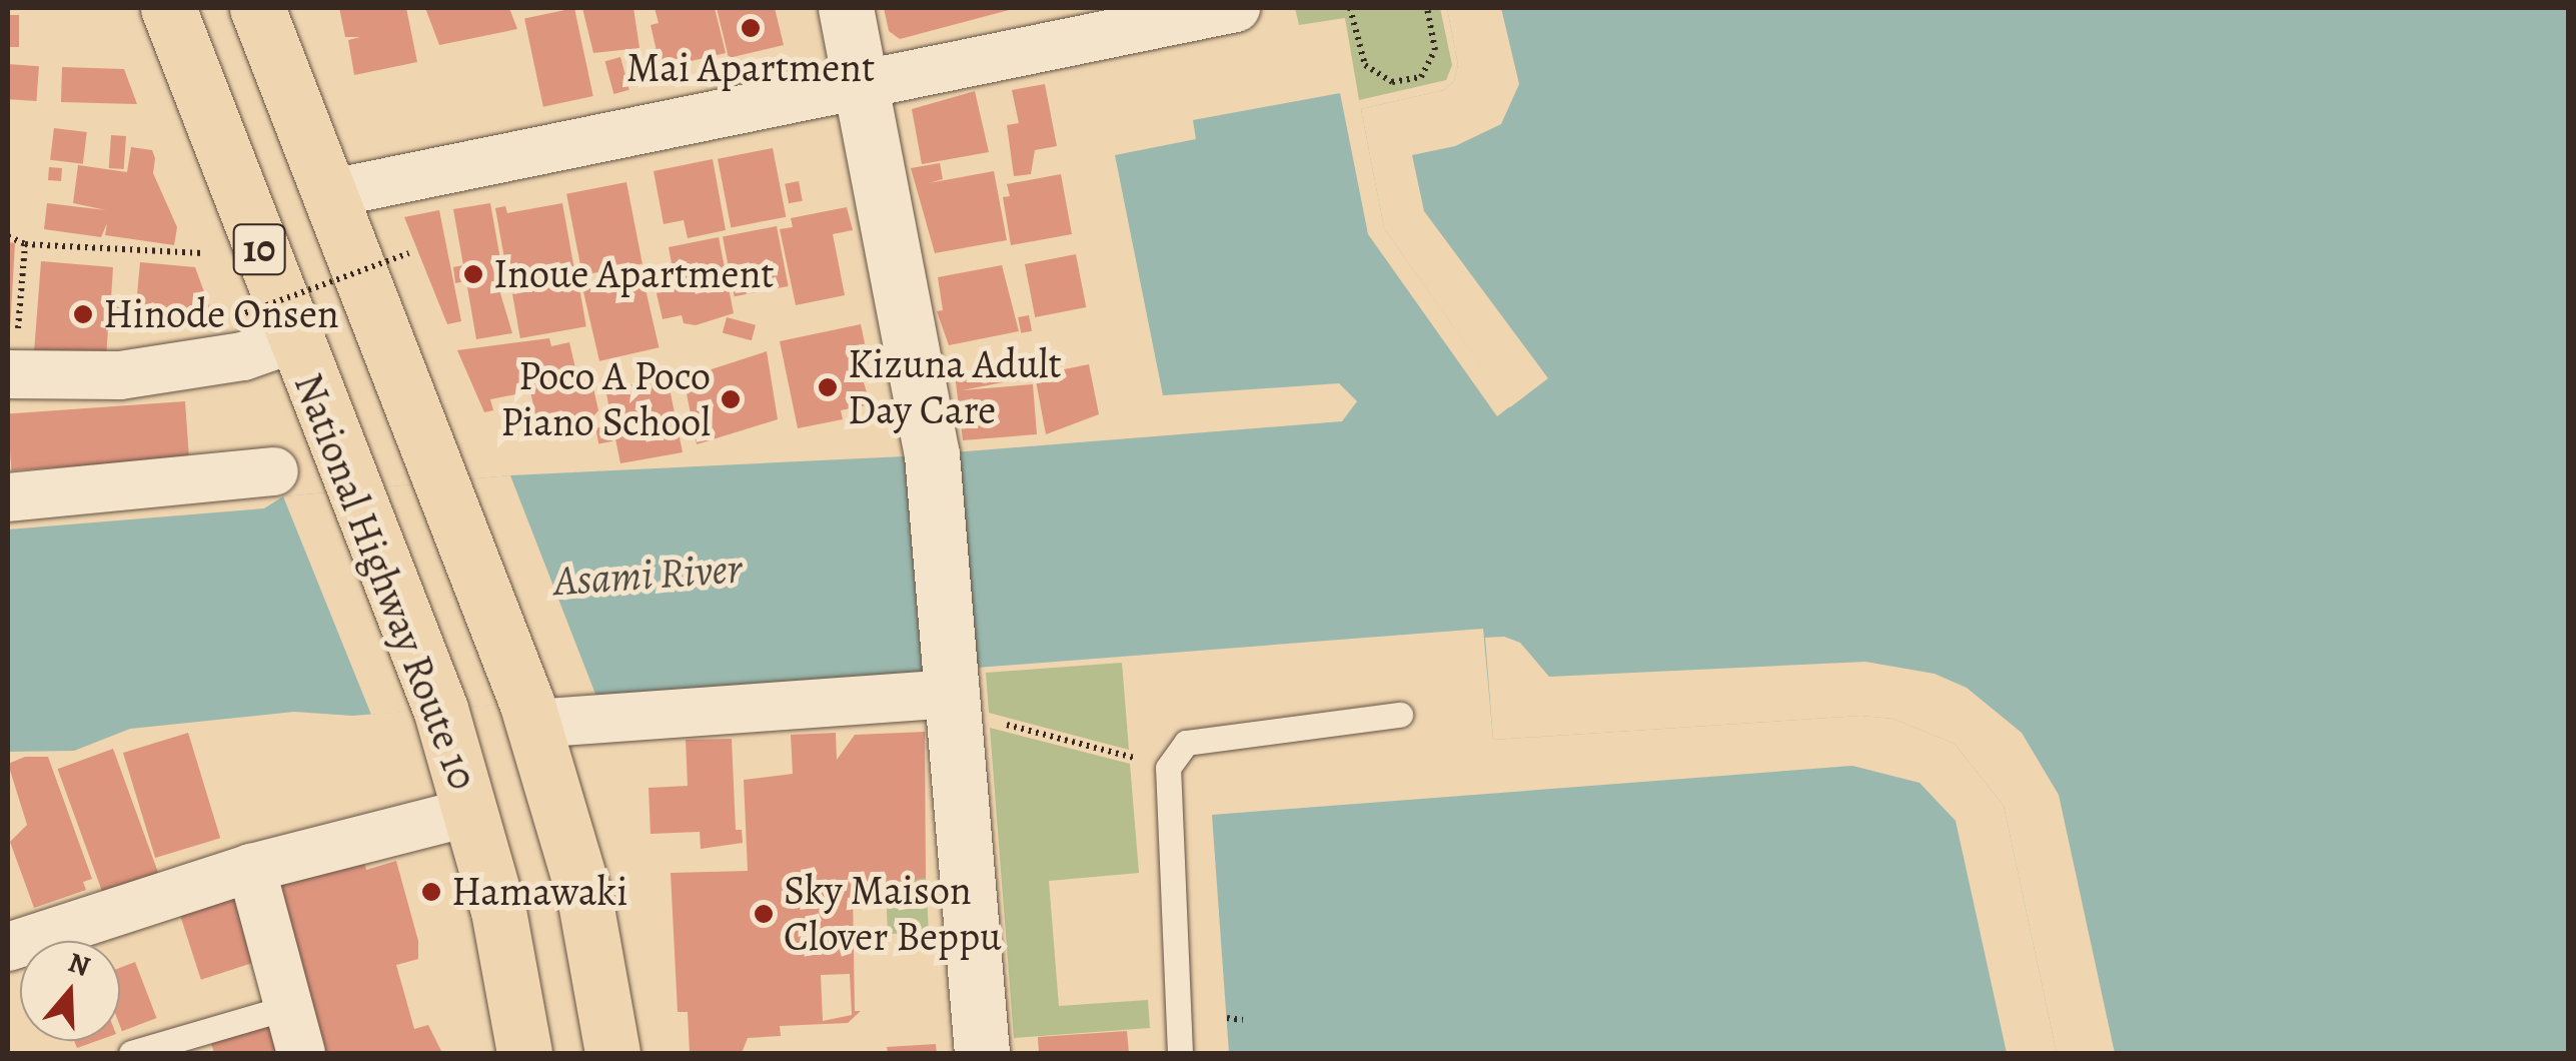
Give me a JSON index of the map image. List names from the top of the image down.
{
  "streets": {
    "highway": ["10", "National Highway Route 10"]
  },
  "water": ["Asami River"],
  "places": [
    "Mai Apartment",
    "Inoue Apartment",
    "Hinode Onsen",
    "Kizuna Adult Day Care",
    "Poco A Poco Piano School",
    "Hamawaki",
    "Sky Maison Clover Beppu"
  ],
  "north": "top"
}
